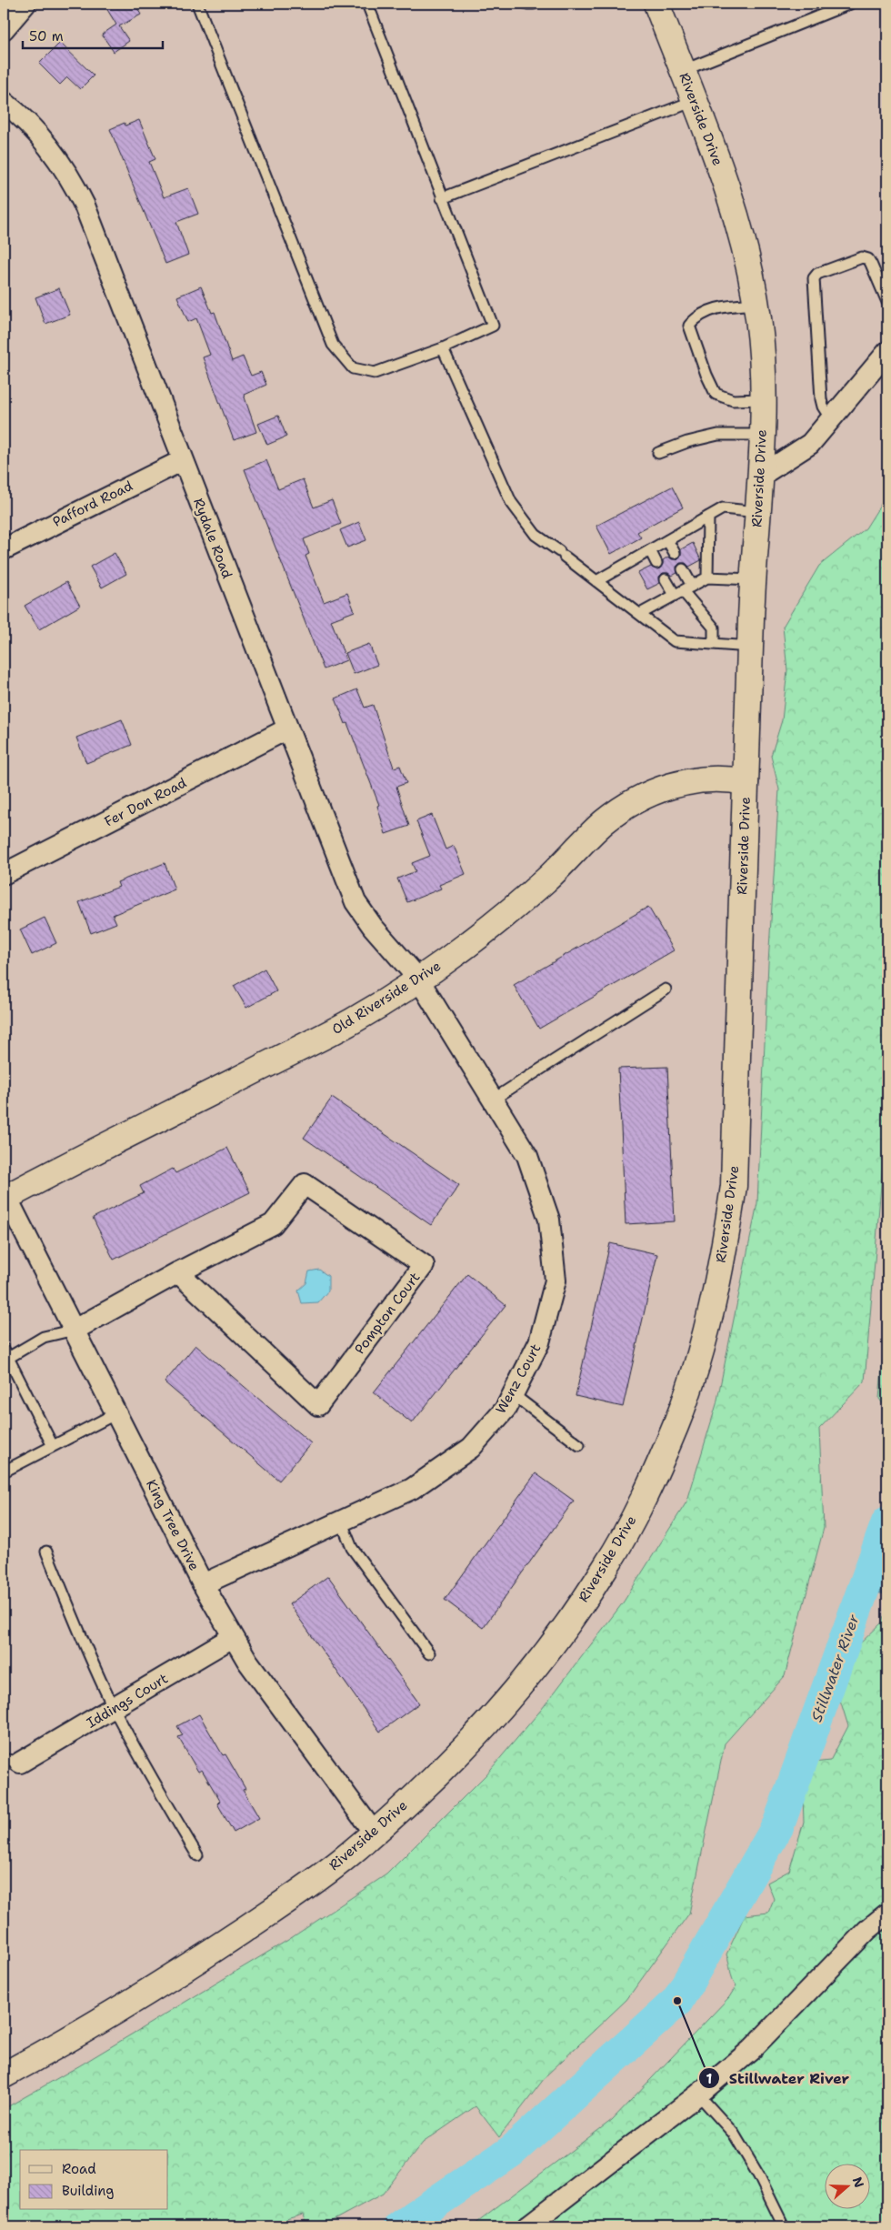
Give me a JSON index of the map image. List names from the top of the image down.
{
  "streets": {
    "main road": ["Riverside Drive", "Old Riverside Drive"],
    "street": [
      "Pafford Road",
      "Rydale Road",
      "Fer Don Road",
      "Pompton Court",
      "Wenz Court",
      "King Tree Drive",
      "Iddings Court"
    ]
  },
  "crossings": [
    ["Riverside Drive", "Old Riverside Drive"],
    ["Riverside Drive", "King Tree Drive"],
    ["Pafford Road", "Rydale Road"],
    ["Rydale Road", "Fer Don Road"],
    ["Rydale Road", "Old Riverside Drive"],
    ["Rydale Road", "Wenz Court"],
    ["Old Riverside Drive", "Wenz Court"],
    ["Old Riverside Drive", "King Tree Drive"],
    ["Pompton Court", "King Tree Drive"],
    ["Wenz Court", "King Tree Drive"],
    ["King Tree Drive", "Iddings Court"]
  ],
  "water": ["Stillwater River"],
  "places": ["Stillwater River"],
  "legend": ["Road", "Building"],
  "scale_bar": "50 m",
  "north": "right"
}
